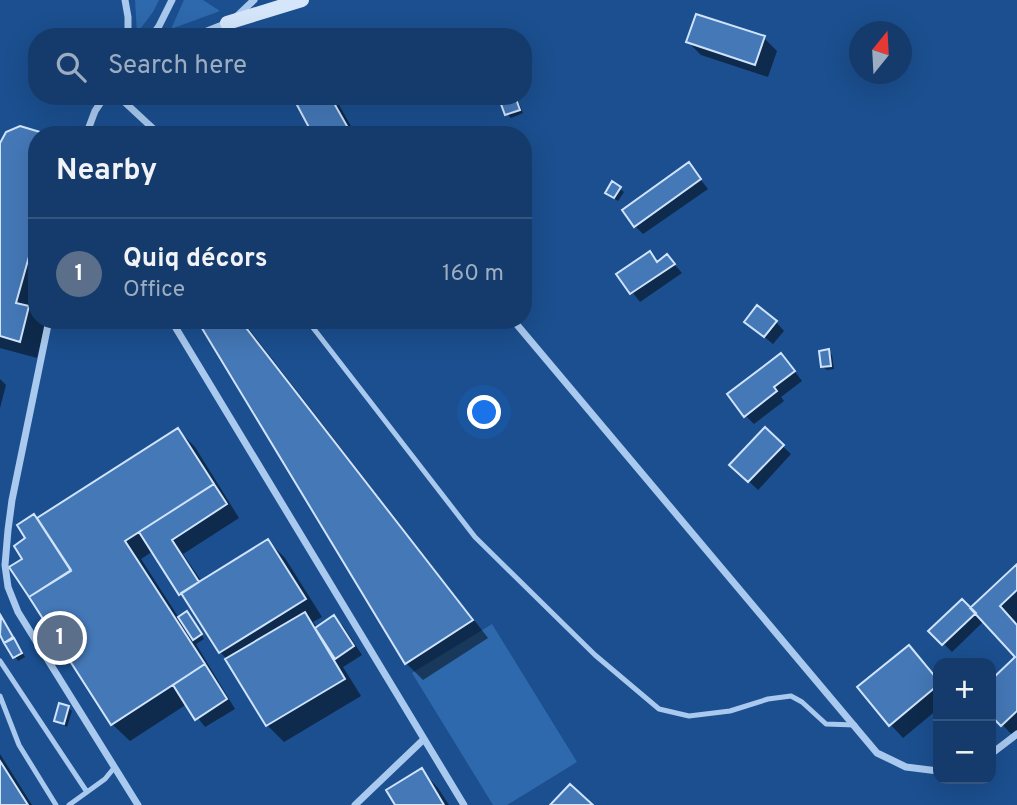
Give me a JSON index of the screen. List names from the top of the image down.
{
  "north": "top",
  "page": {
    "search": "Search here",
    "heading": "Nearby",
    "list": [
      {
        "mark": "1",
        "name": "Quiq décors",
        "note": "Office",
        "value": "160 m"
      }
    ],
    "pins": "1",
    "map_buttons": ["+", "−"]
  }
}
